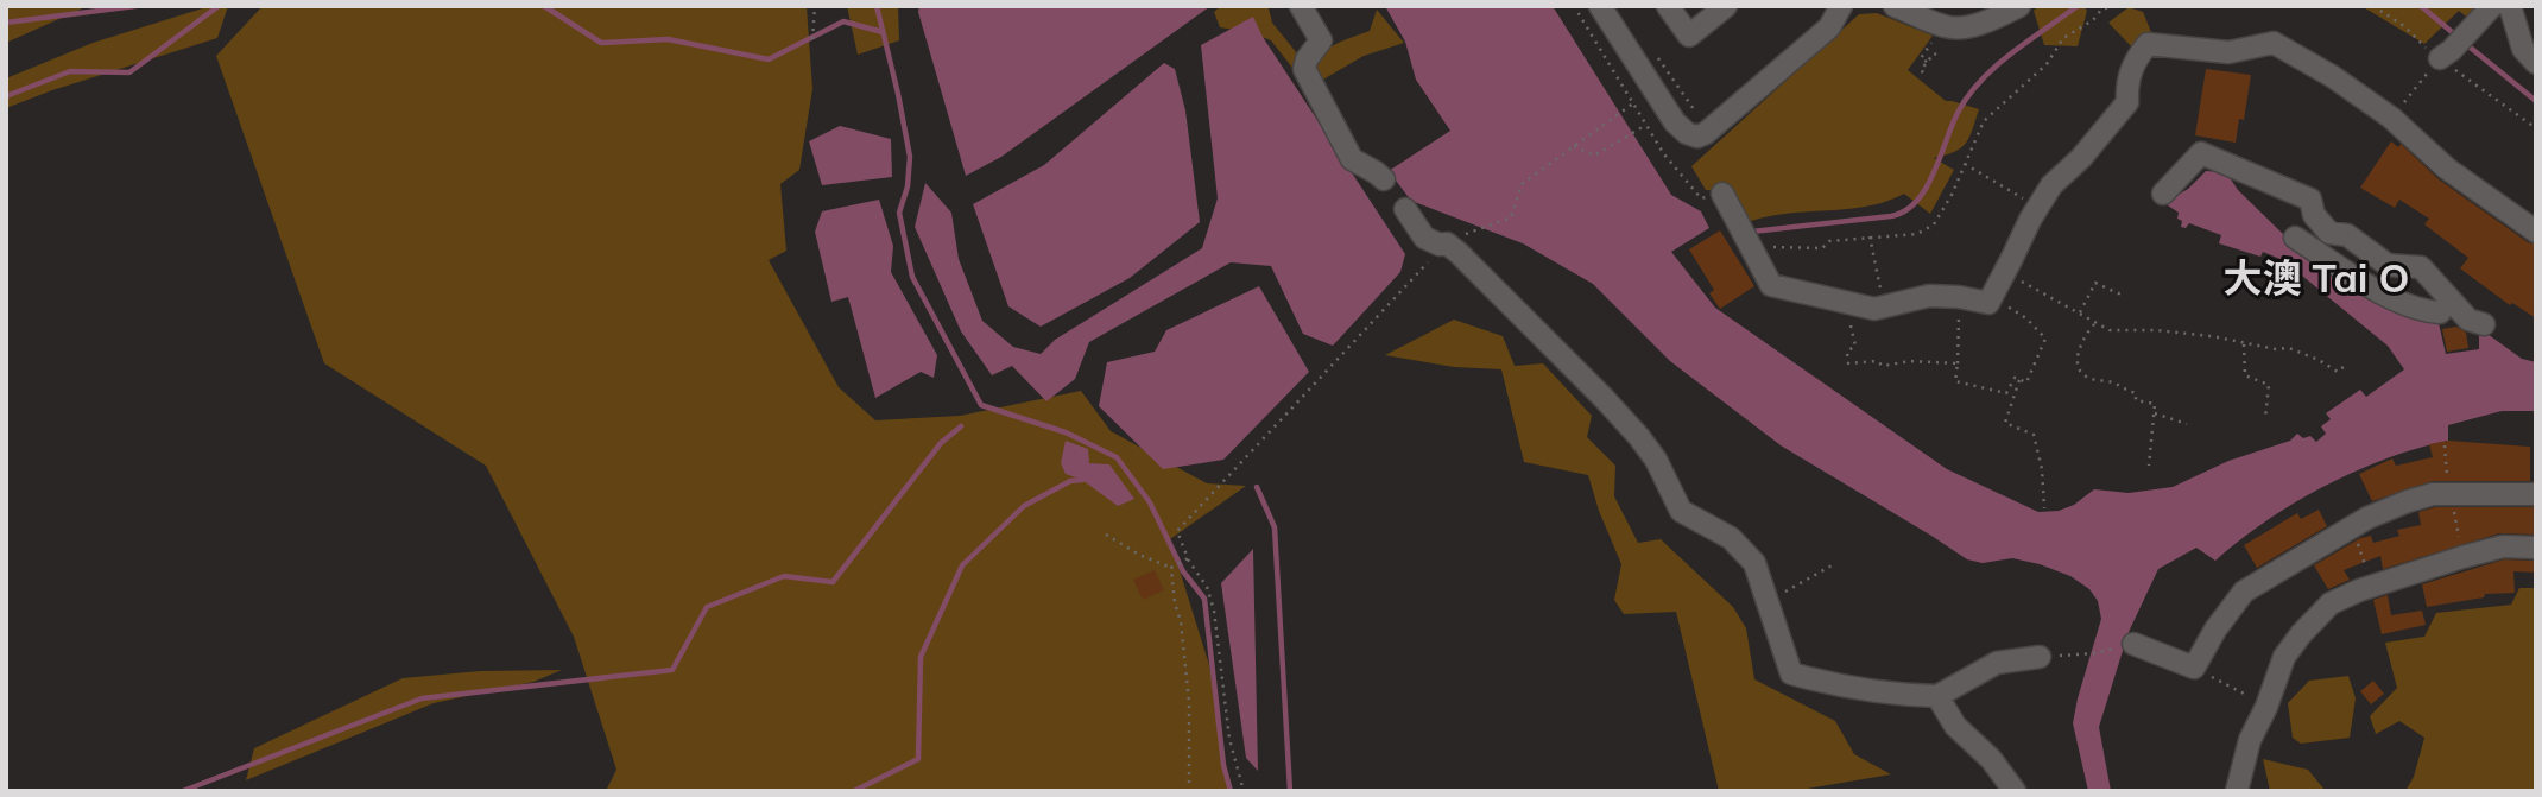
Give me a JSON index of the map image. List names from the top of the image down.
{
  "districts": ["大澳 Tai O"]
}
